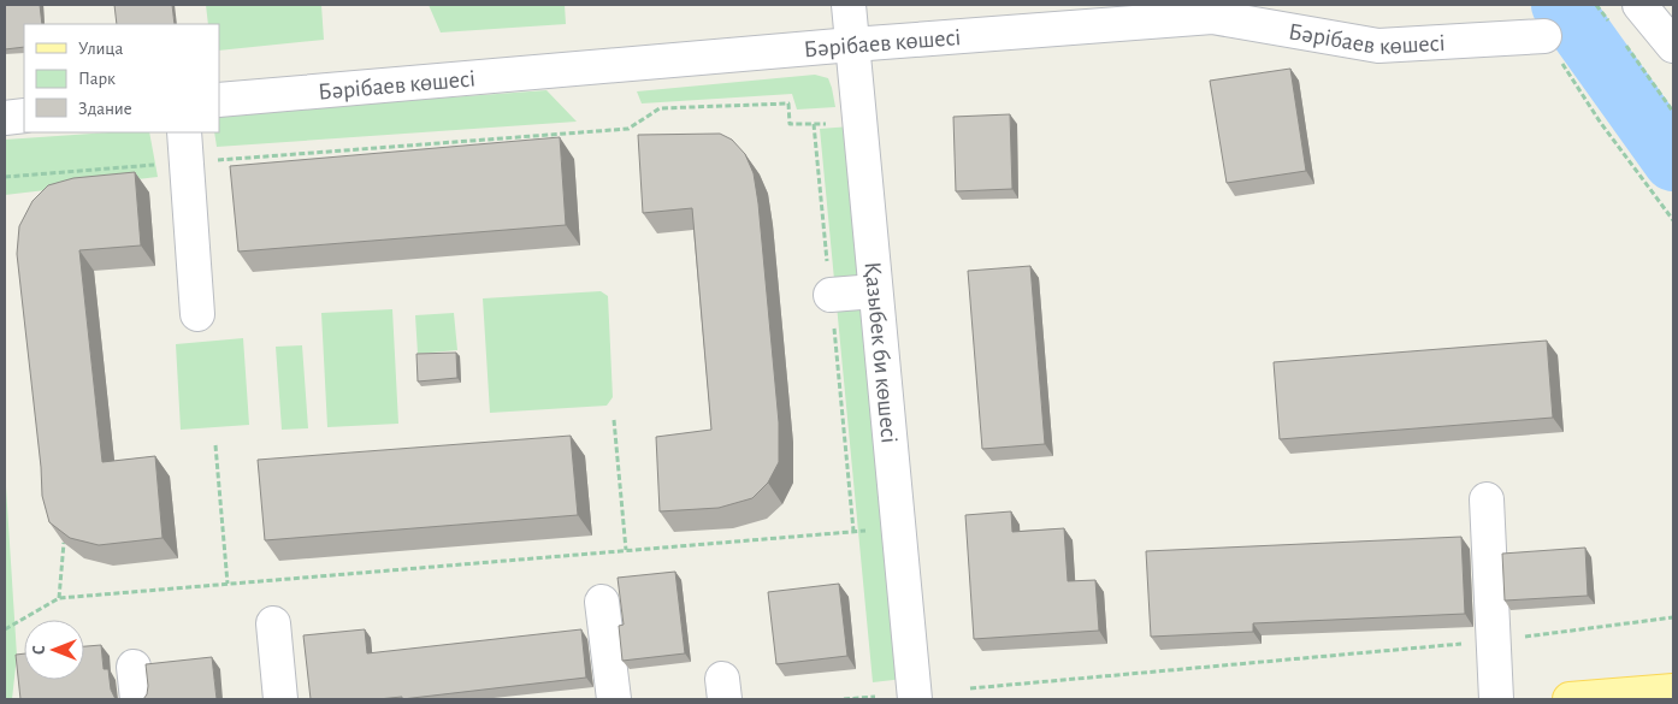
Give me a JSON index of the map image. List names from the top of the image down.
{
  "streets": {
    "street": ["Бәрібаев көшесі", "Қазыбек би көшесі"]
  },
  "crossings": [
    ["Бәрібаев көшесі", "Қазыбек би көшесі"]
  ],
  "legend": ["Улица", "Парк", "Здание"],
  "north": "left"
}
